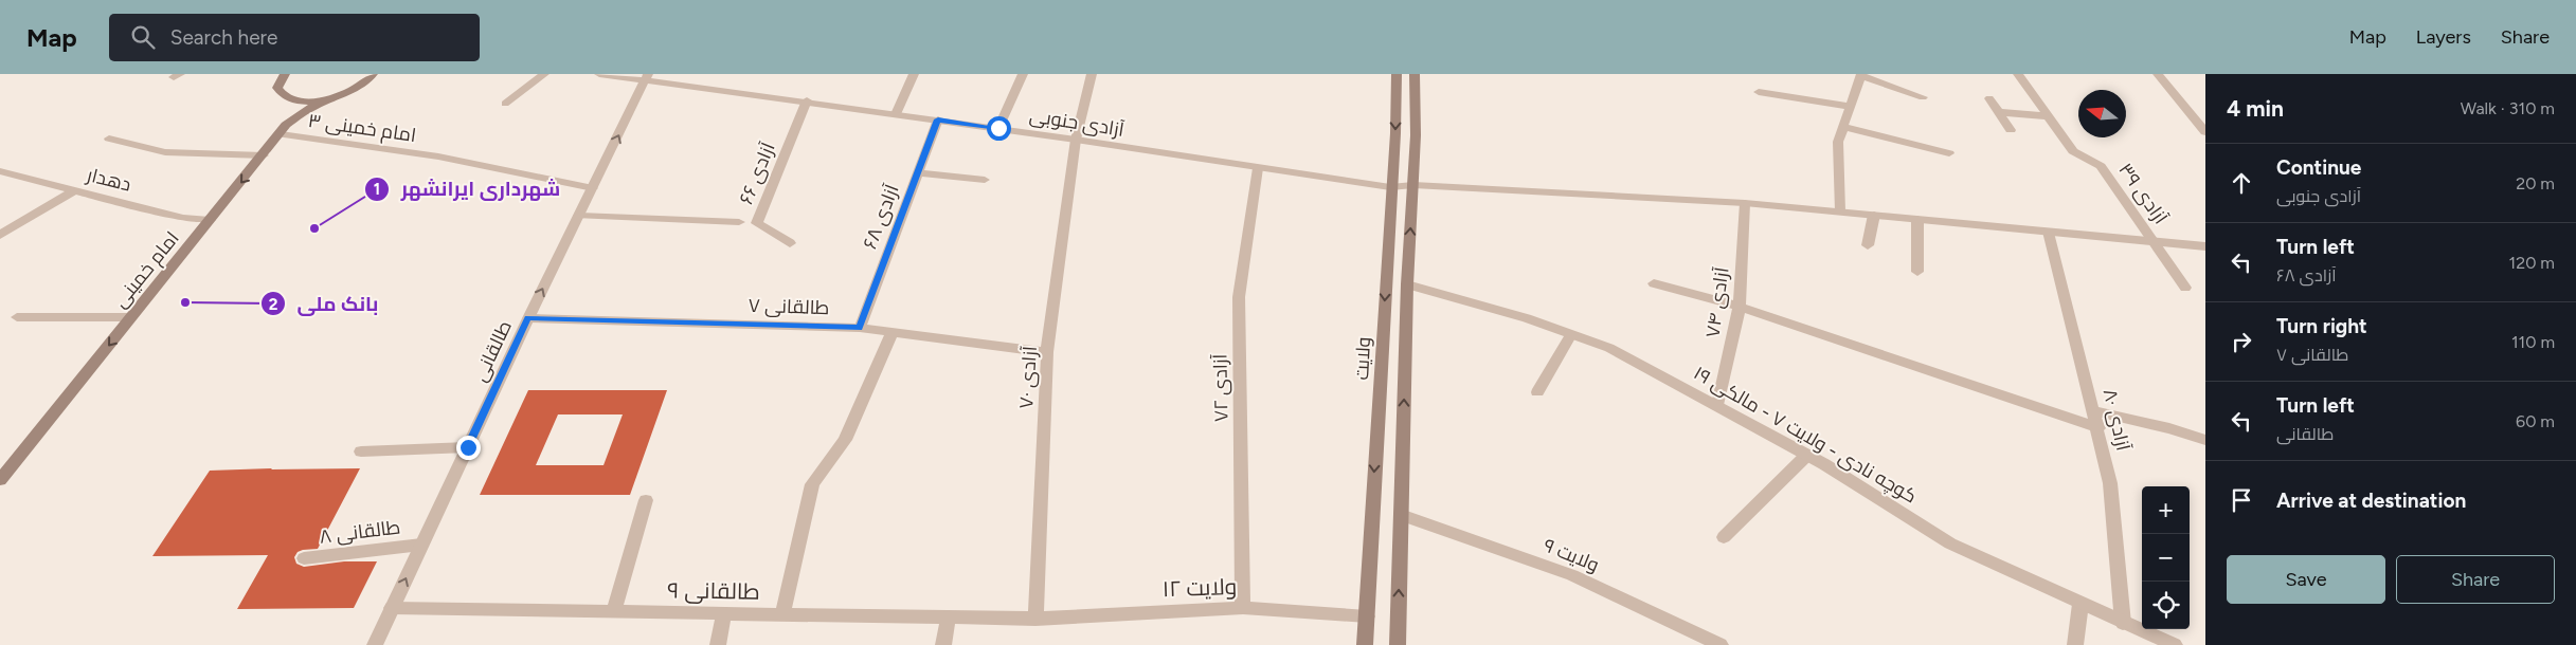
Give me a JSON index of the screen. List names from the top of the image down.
{
  "streets": {
    "main road": ["امام خمینی", "ولایت"],
    "street": [
      "آزادی جنوبی",
      "امام خمینی ۳",
      "آزادی ۶۶",
      "دهدار",
      "آزادی ۳۹",
      "آزادی ۶۸",
      "آزادی ۷۴",
      "طالقانی ۷",
      "طالقانی",
      "آزادی ۷۰",
      "آزادی ۷۲",
      "آزادی ۸۰",
      "کوچه نادی - ولایت ۷ - مالکی ۱۹",
      "طالقانی ۸",
      "ولایت ۹",
      "ولایت ۱۲",
      "طالقانی ۹"
    ]
  },
  "crossings": [
    ["آزادی جنوبی", "آزادی ۶۶"],
    ["آزادی جنوبی", "آزادی ۳۹"],
    ["آزادی جنوبی", "آزادی ۶۸"],
    ["آزادی جنوبی", "آزادی ۷۴"],
    ["آزادی جنوبی", "طالقانی"],
    ["آزادی جنوبی", "ولایت"],
    ["آزادی جنوبی", "آزادی ۷۰"],
    ["آزادی جنوبی", "آزادی ۷۲"],
    ["آزادی جنوبی", "آزادی ۸۰"],
    ["امام خمینی ۳", "امام خمینی"],
    ["امام خمینی ۳", "طالقانی"],
    ["دهدار", "امام خمینی"],
    ["آزادی ۶۸", "طالقانی ۷"],
    ["آزادی ۷۴", "کوچه نادی - ولایت ۷ - مالکی ۱۹"],
    ["طالقانی ۷", "طالقانی"],
    ["طالقانی ۷", "آزادی ۷۰"],
    ["طالقانی", "طالقانی ۸"],
    ["طالقانی", "طالقانی ۹"],
    ["ولایت", "ولایت ۱۲"],
    ["آزادی ۷۰", "ولایت ۱۲"],
    ["آزادی ۷۰", "طالقانی ۹"],
    ["آزادی ۷۲", "ولایت ۱۲"],
    ["آزادی ۸۰", "کوچه نادی - ولایت ۷ - مالکی ۱۹"],
    ["ولایت ۱۲", "طالقانی ۹"]
  ],
  "one_way": ["امام خمینی", "طالقانی"],
  "places": ["شهرداری ایرانشهر", "بانک ملی"],
  "north": "left",
  "page": {
    "header": "Map",
    "search": "Search here",
    "nav": ["Map", "Layers", "Share"],
    "heading": ["4 min", "Walk · 310 m"],
    "list": [
      ["Continue", "آزادی جنوبی", "20 m"],
      ["Turn left", "آزادی ۶۸", "120 m"],
      ["Turn right", "طالقانی ۷", "110 m"],
      ["Turn left", "طالقانی", "60 m"],
      "Arrive at destination"
    ],
    "map_buttons": ["+", "−"],
    "buttons": ["Save", "Share"]
  }
}
